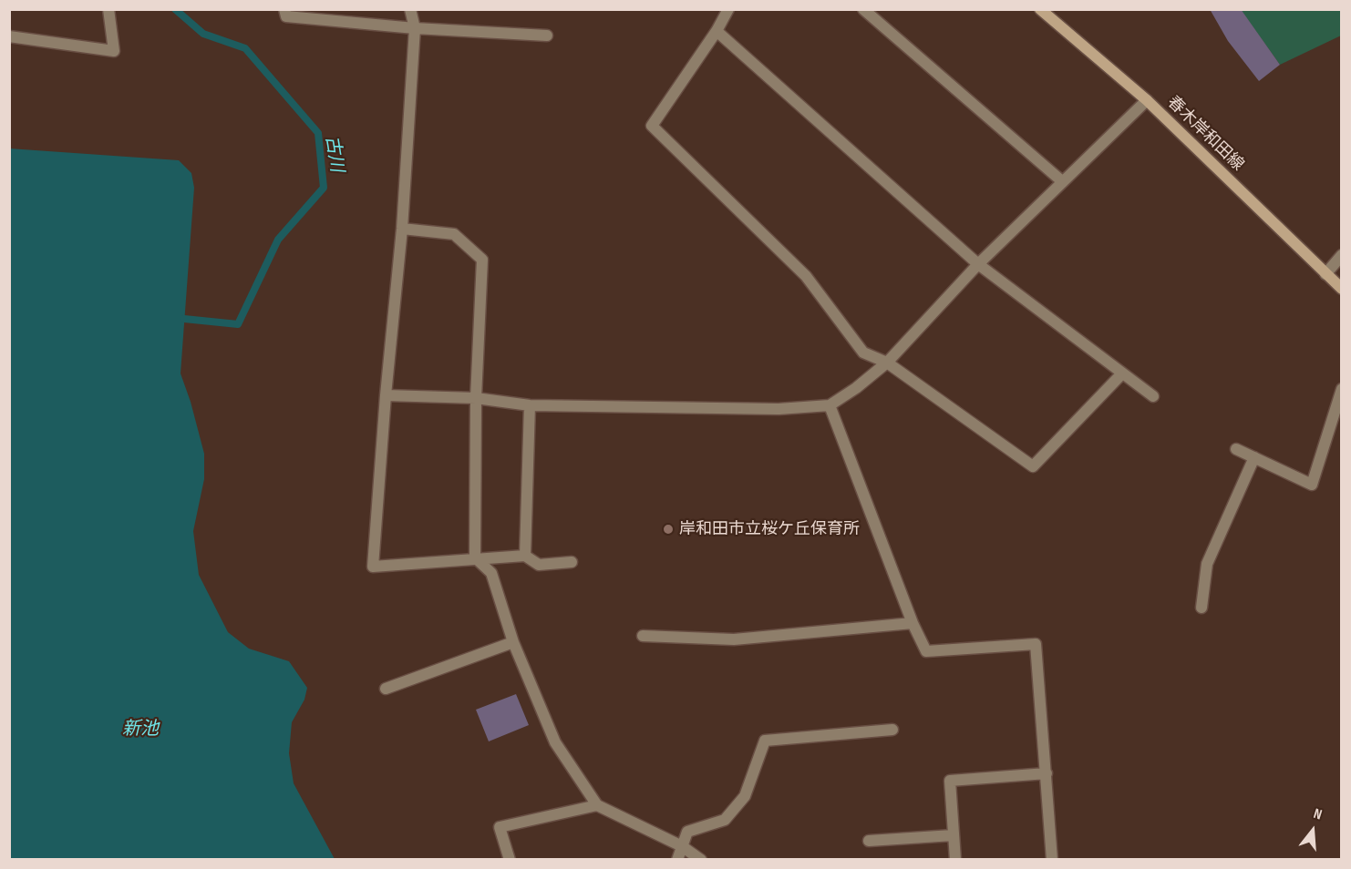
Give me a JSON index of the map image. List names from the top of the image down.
{
  "streets": {
    "main road": ["春木岸和田線"]
  },
  "water": ["古川", "新池"],
  "places": ["岸和田市立桜ケ丘保育所"],
  "north": "top"
}
